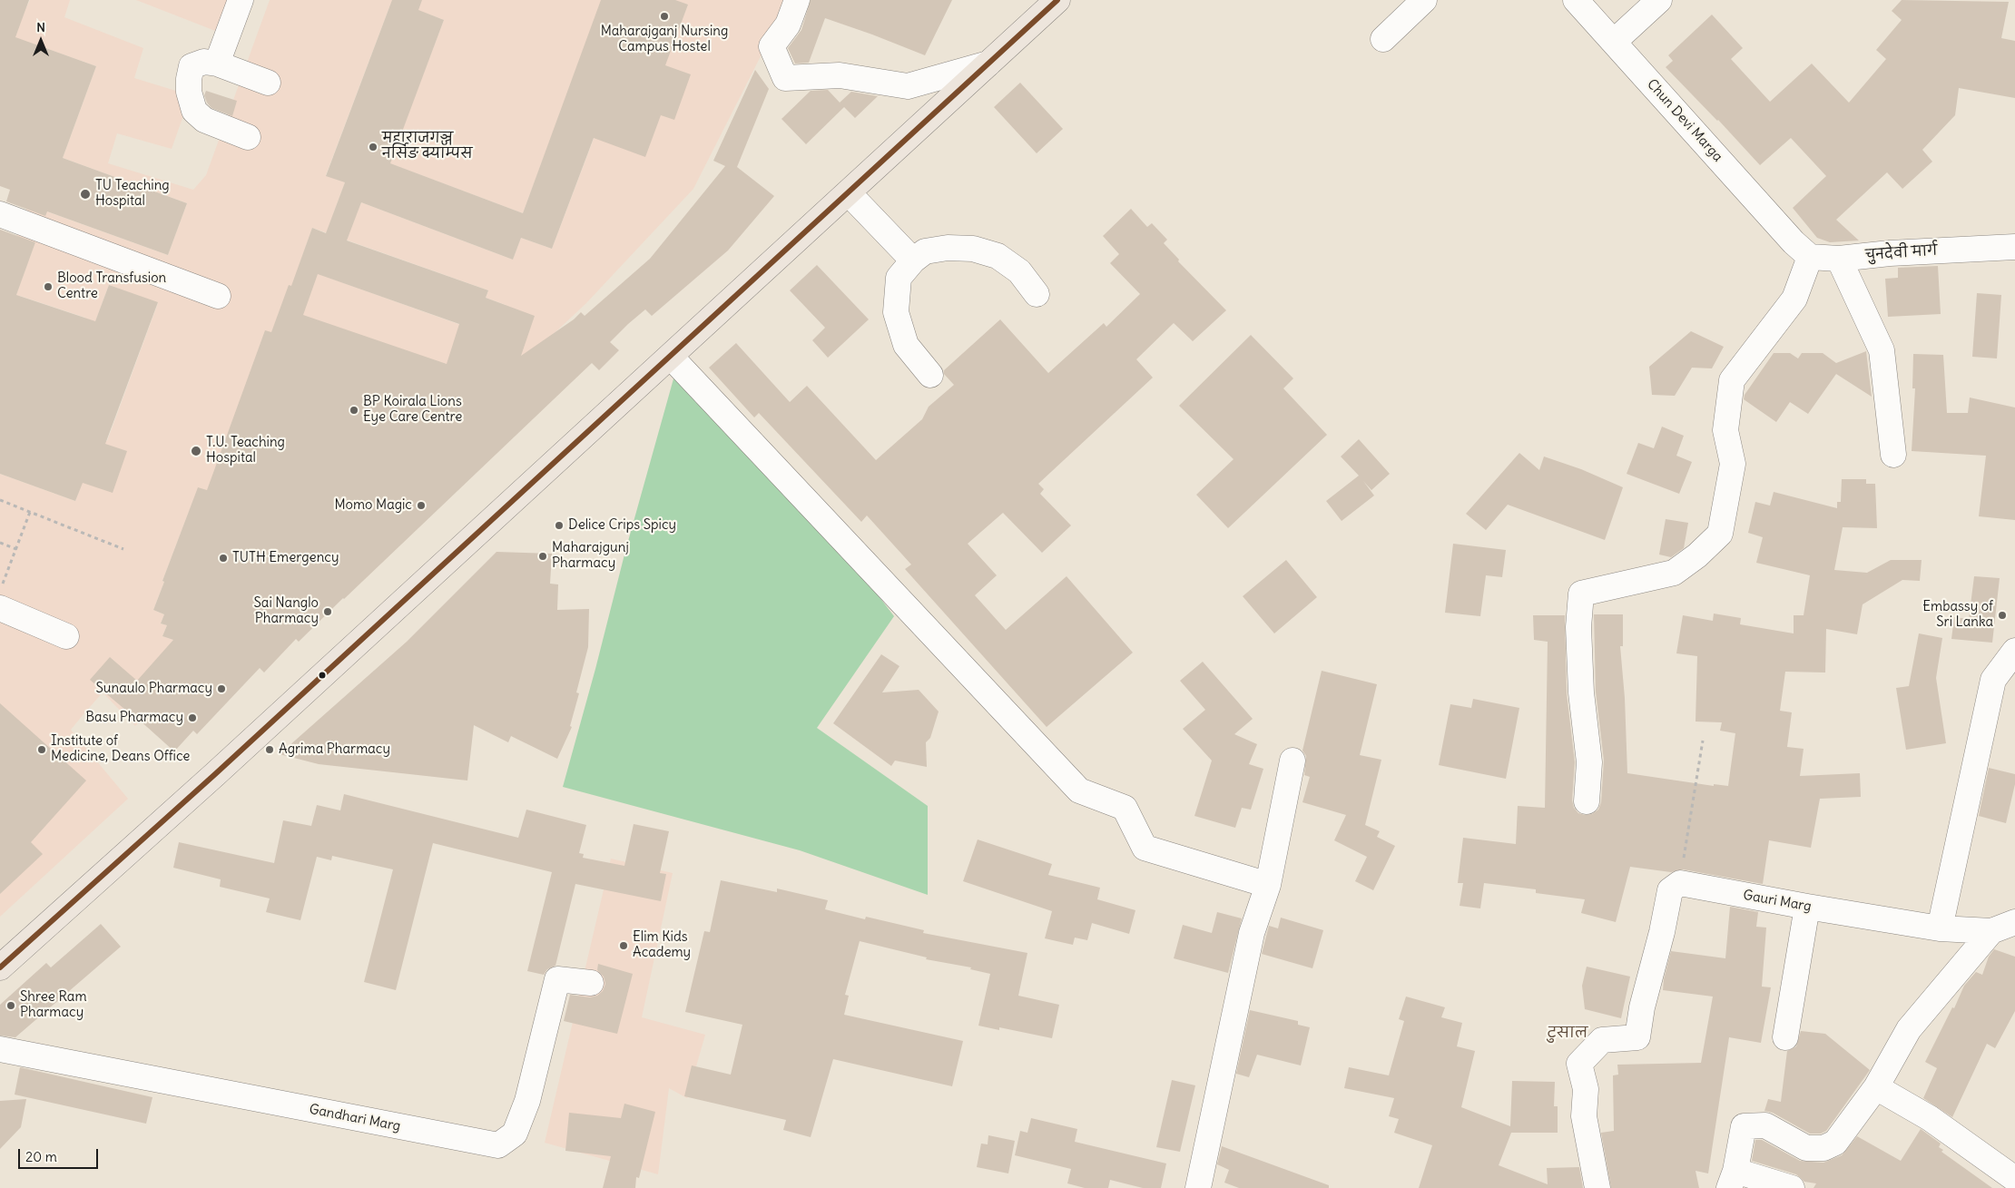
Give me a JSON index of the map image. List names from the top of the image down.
{
  "streets": {
    "street": [
      "Chun Devi Marga",
      "चुनदेवी मार्ग",
      "Gauri Marg",
      "Gandhari Marg"
    ]
  },
  "crossings": [
    ["Chun Devi Marga", "चुनदेवी मार्ग"]
  ],
  "districts": ["टुसाल"],
  "places": [
    "Maharajganj Nursing Campus Hostel",
    "महाराजगञ्ज नर्सिङ क्याम्पस",
    "TU Teaching Hospital",
    "Blood Transfusion Centre",
    "BP Koirala Lions Eye Care Centre",
    "T.U. Teaching Hospital",
    "Momo Magic",
    "Delice Crips Spicy",
    "Maharajgunj Pharmacy",
    "TUTH Emergency",
    "Sai Nanglo Pharmacy",
    "Embassy of Sri Lanka",
    "Sunaulo Pharmacy",
    "Basu Pharmacy",
    "Institute of Medicine, Deans Office",
    "Agrima Pharmacy",
    "Elim Kids Academy",
    "Shree Ram Pharmacy"
  ],
  "scale_bar": "20 m",
  "north": "top"
}
